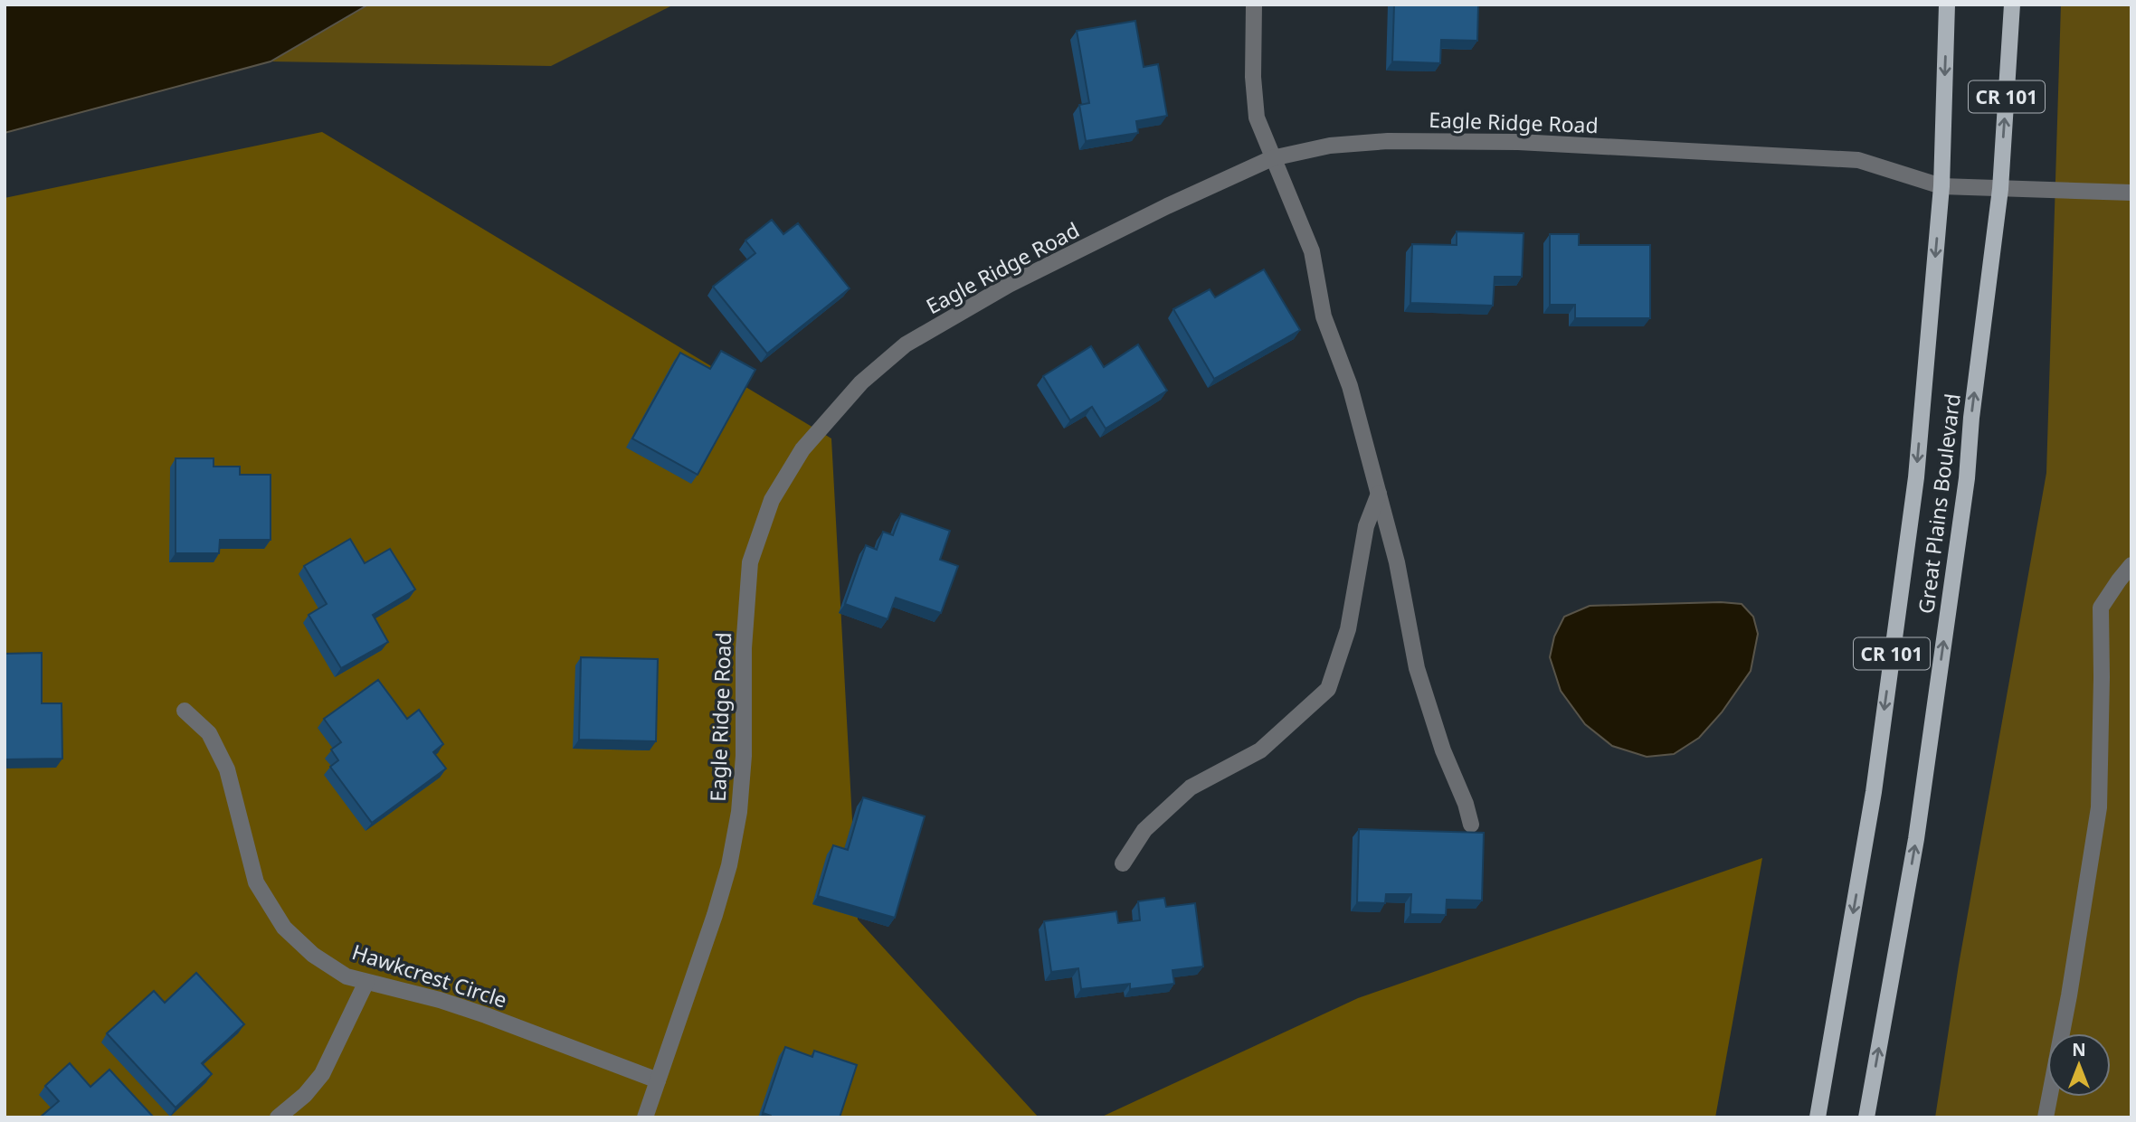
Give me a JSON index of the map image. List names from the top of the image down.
{
  "streets": {
    "main road": ["CR 101", "Great Plains Boulevard"],
    "street": ["Eagle Ridge Road", "Hawkcrest Circle"]
  },
  "crossings": [
    ["Eagle Ridge Road", "Great Plains Boulevard"],
    ["Eagle Ridge Road", "Hawkcrest Circle"]
  ],
  "north": "top"
}
